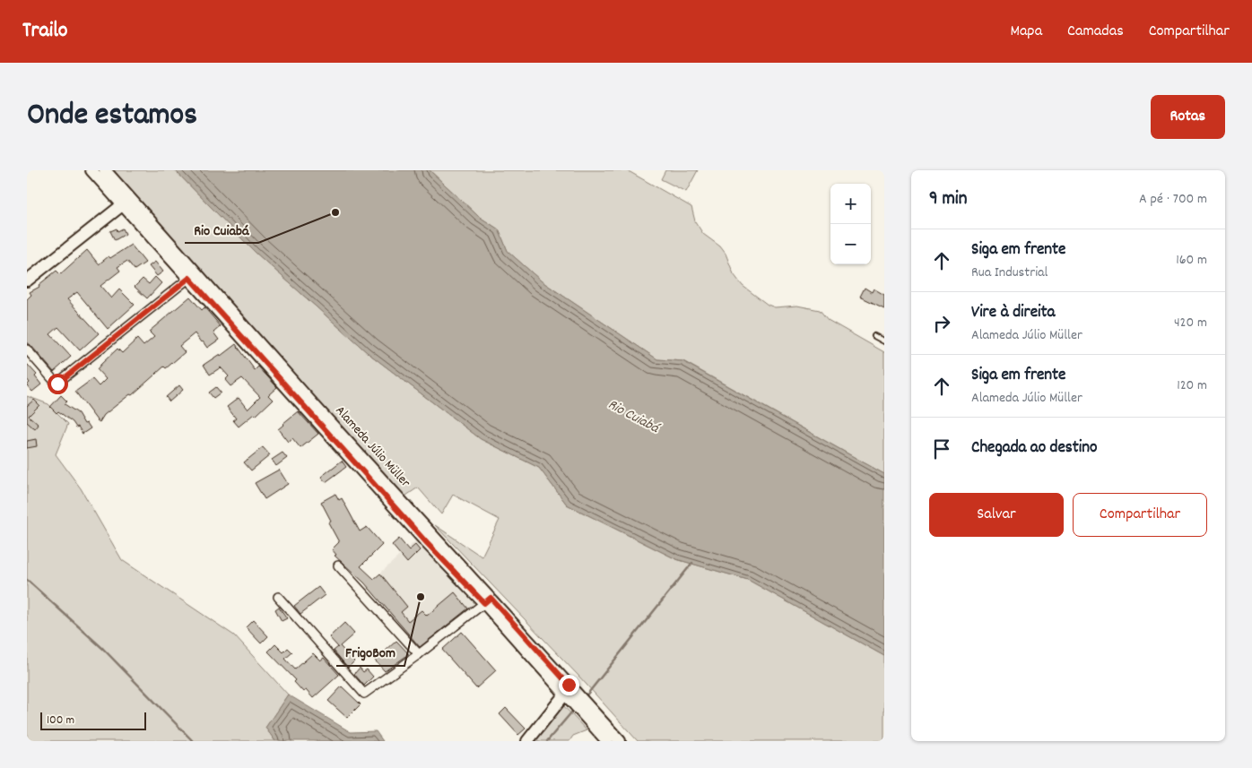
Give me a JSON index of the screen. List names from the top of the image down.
{
  "streets": {
    "main road": ["Alameda Júlio Müller"]
  },
  "water": ["Rio Cuiabá"],
  "places": ["Rio Cuiabá", "FrigoBom"],
  "scale_bar": "100 m",
  "page": {
    "header": "Trailo",
    "nav": ["Mapa", "Camadas", "Compartilhar"],
    "title": "Onde estamos",
    "buttons": [
      "Rotas",
      ["Salvar", "Compartilhar"]
    ],
    "heading": ["9 min", "A pé · 700 m"],
    "map_buttons": ["+", "−"],
    "list": [
      ["Siga em frente", "Rua Industrial", "160 m"],
      ["Vire à direita", "Alameda Júlio Müller", "420 m"],
      ["Siga em frente", "Alameda Júlio Müller", "120 m"],
      "Chegada ao destino"
    ],
    "scale": "100 m"
  }
}
